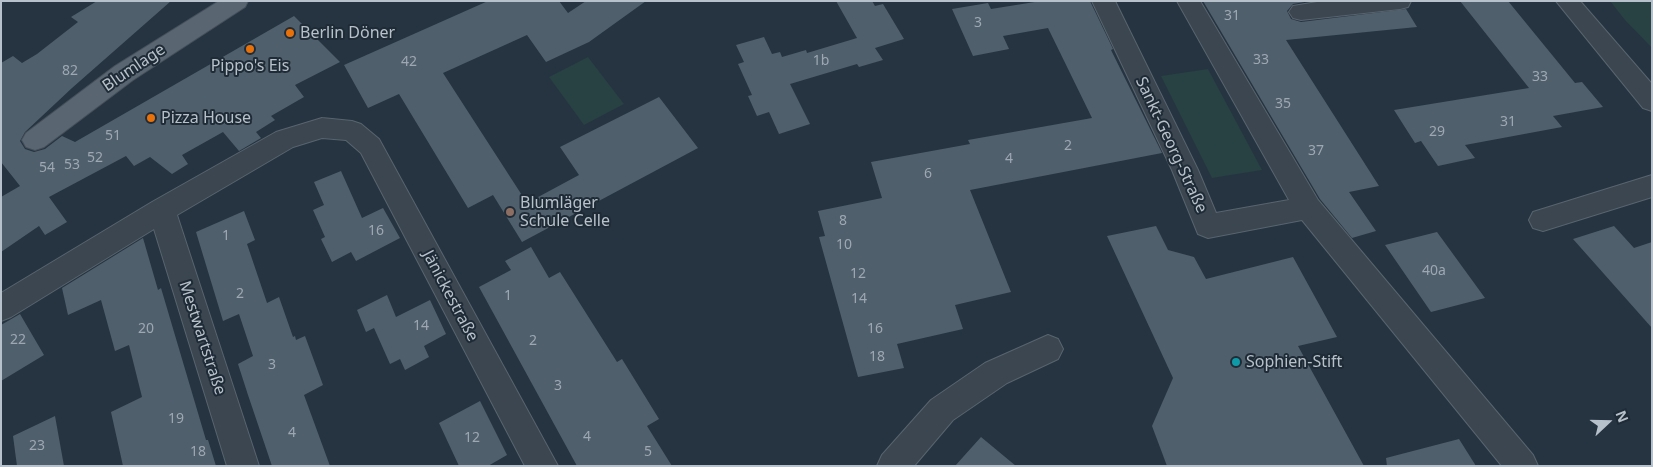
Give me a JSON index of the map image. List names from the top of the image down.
{
  "streets": {
    "main road": ["Blumlage"],
    "street": ["Sankt-Georg-Straße", "Jänickestraße", "Mestwartstraße"]
  },
  "crossings": [
    ["Jänickestraße", "Mestwartstraße"]
  ],
  "places": [
    "Berlin Döner",
    "Pippo's Eis",
    "Pizza House",
    "Blumläger Schule Celle",
    "Sophien-Stift"
  ],
  "house_numbers": [
    "31",
    "3",
    "33",
    "1b",
    "42",
    "82",
    "33",
    "35",
    "31",
    "29",
    "51",
    "2",
    "37",
    "52",
    "4",
    "53",
    "54",
    "6",
    "8",
    "16",
    "1",
    "10",
    "40a",
    "12",
    "2",
    "1",
    "14",
    "14",
    "20",
    "16",
    "22",
    "2",
    "18",
    "3",
    "3",
    "19",
    "4",
    "4",
    "12",
    "23",
    "18",
    "5"
  ],
  "north": "right"
}
